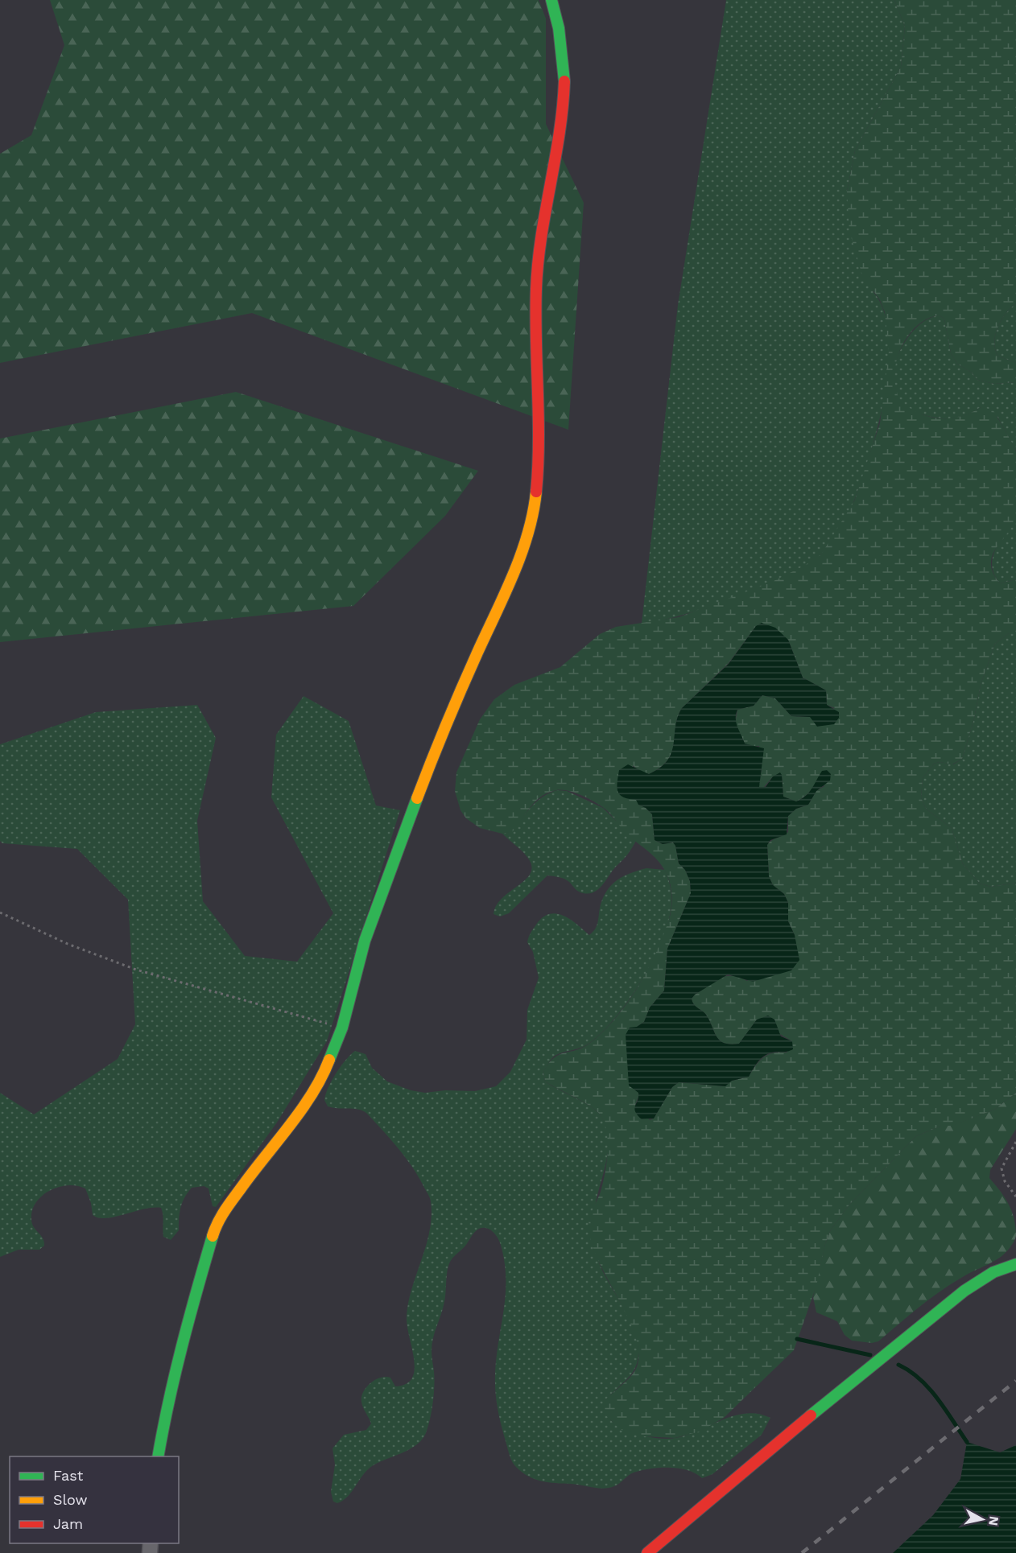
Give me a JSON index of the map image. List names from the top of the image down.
{
  "legend": ["Fast", "Slow", "Jam"],
  "north": "right"
}
